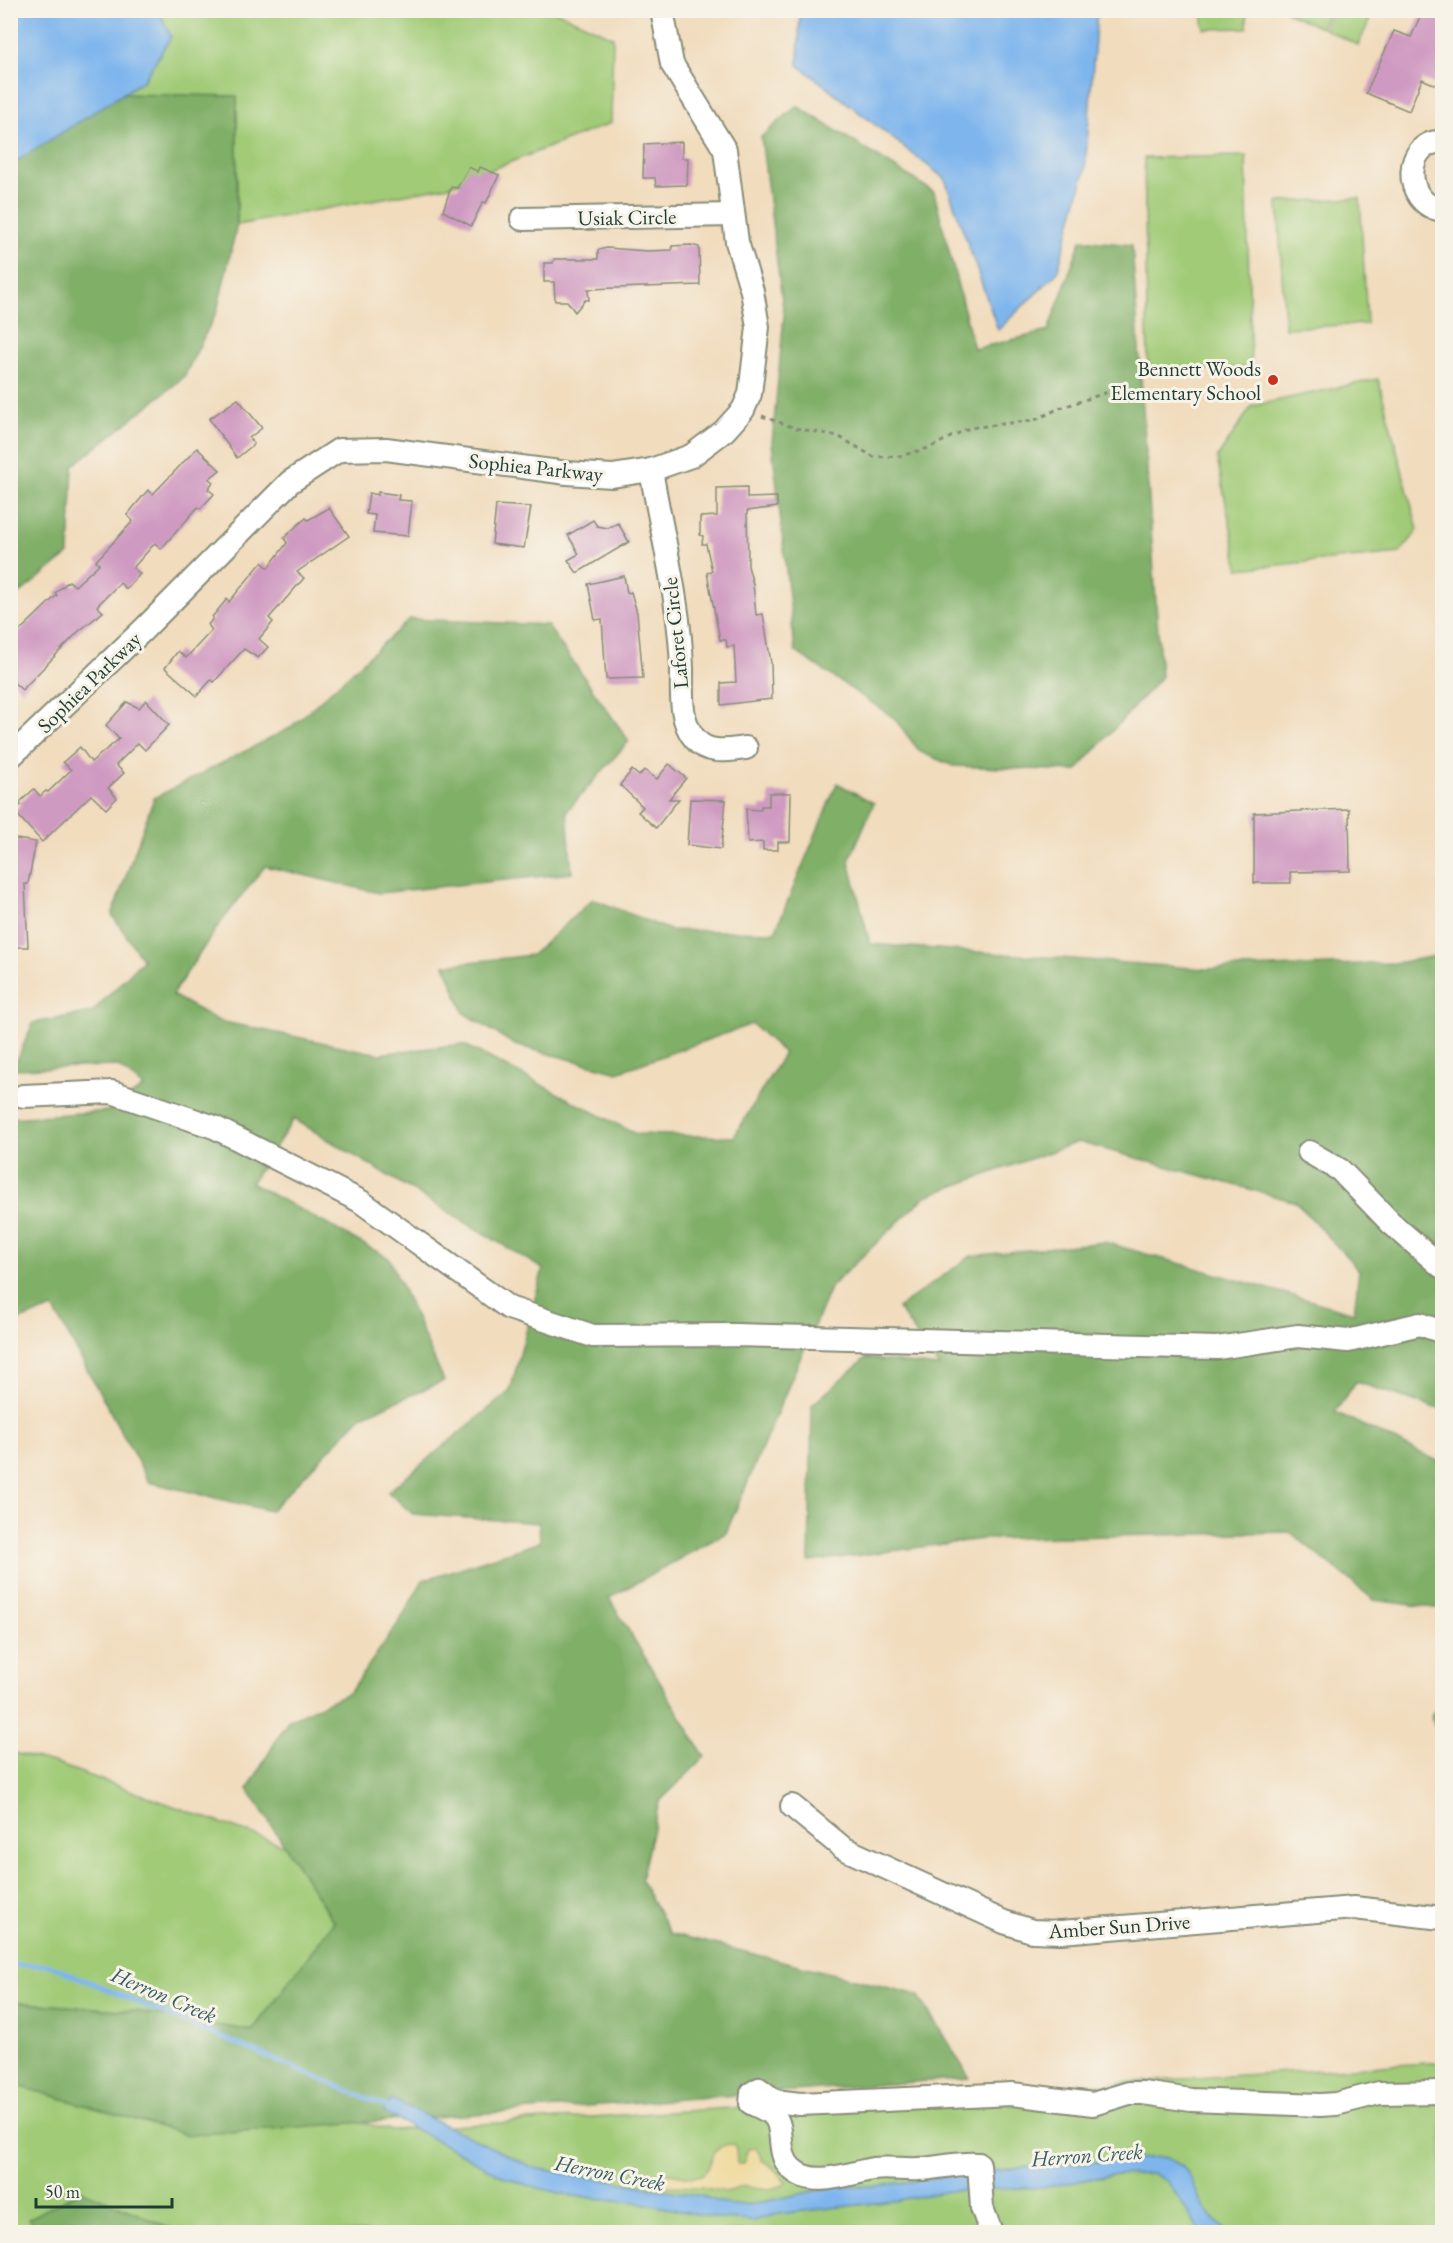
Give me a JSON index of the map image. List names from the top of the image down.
{
  "streets": {
    "street": [
      "Usiak Circle",
      "Sophiea Parkway",
      "Laforet Circle",
      "Amber Sun Drive"
    ]
  },
  "crossings": [
    ["Usiak Circle", "Sophiea Parkway"],
    ["Sophiea Parkway", "Laforet Circle"]
  ],
  "water": ["Herron Creek"],
  "places": ["Bennett Woods Elementary School"],
  "scale_bar": "50 m"
}
